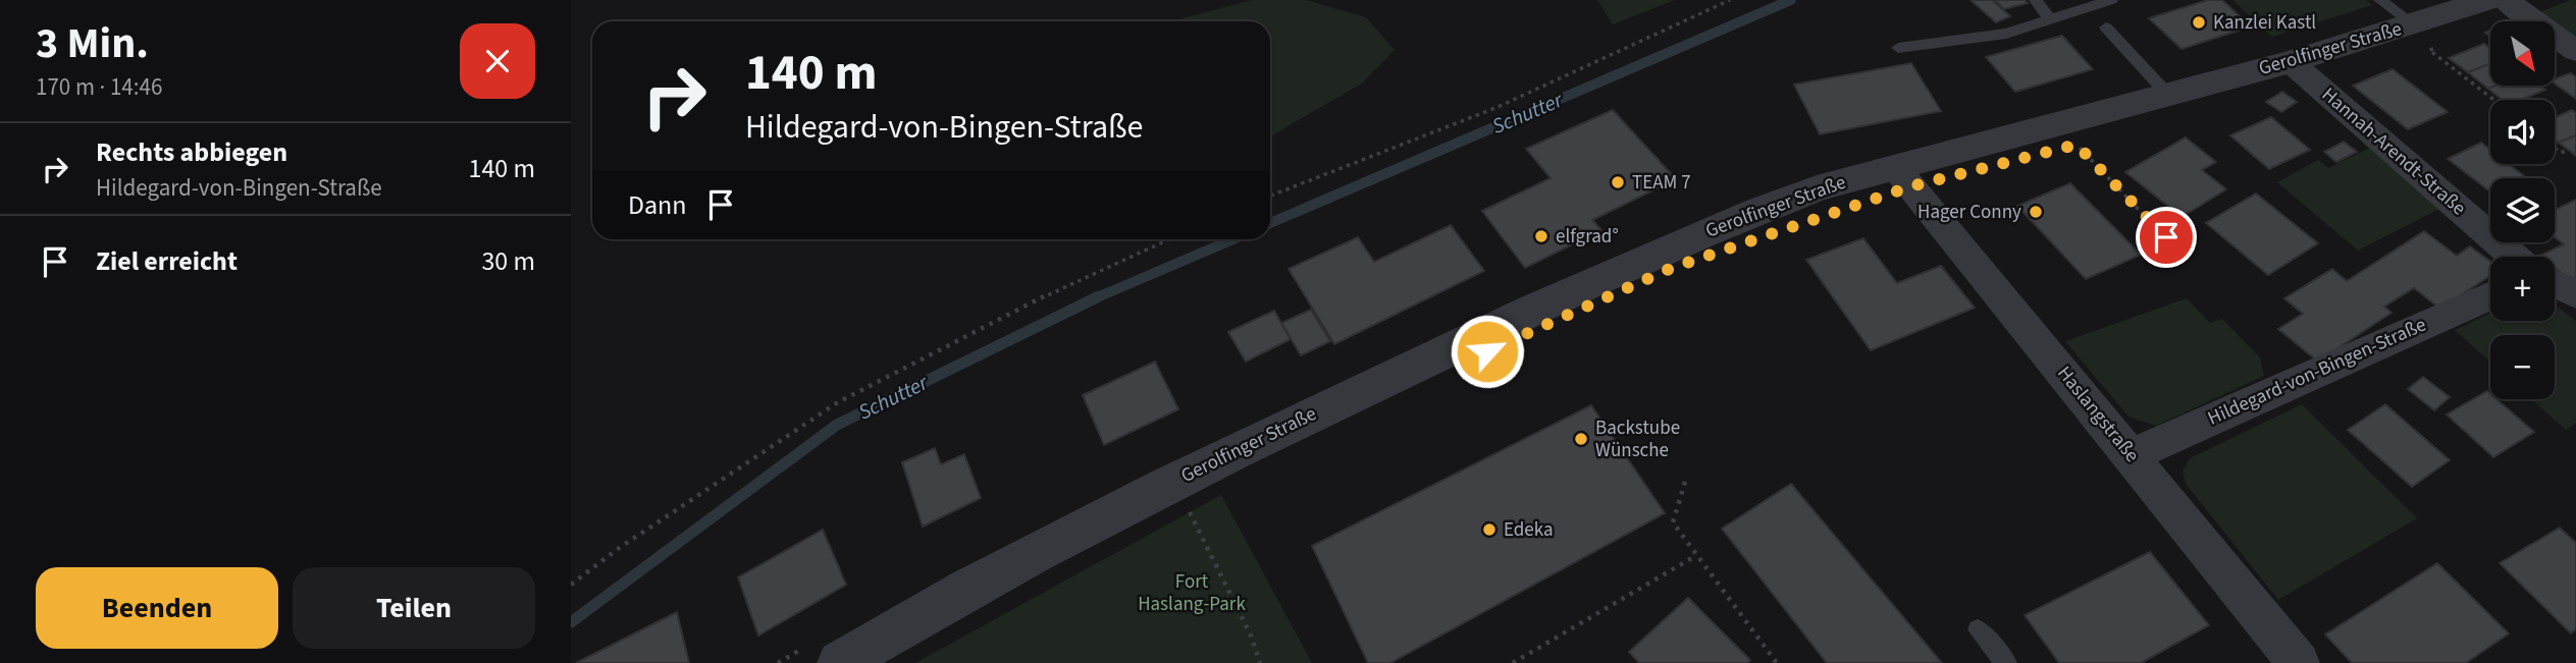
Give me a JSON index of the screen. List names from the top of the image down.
{
  "streets": {
    "street": [
      "Gerolfinger Straße",
      "Hannah-Arendt-Straße",
      "Hildegard-von-Bingen-Straße",
      "Haslangstraße"
    ]
  },
  "crossings": [
    ["Gerolfinger Straße", "Hannah-Arendt-Straße"],
    ["Gerolfinger Straße", "Haslangstraße"],
    ["Hildegard-von-Bingen-Straße", "Haslangstraße"]
  ],
  "water": ["Schutter"],
  "parks": ["Fort Haslang-Park"],
  "places": [
    "Kanzlei Kastl",
    "TEAM 7",
    "Hager Conny",
    "elfgrad°",
    "Backstube Wünsche",
    "Edeka"
  ],
  "north": "bottom right",
  "page": {
    "heading": ["3 Min.", "170 m · 14:46"],
    "map_buttons": ["+", "−"],
    "turn": ["140 m", "Hildegard-von-Bingen-Straße"],
    "list": [
      {
        "name": "Rechts abbiegen",
        "note": "Hildegard-von-Bingen-Straße",
        "value": "140 m"
      },
      {
        "name": "Ziel erreicht",
        "value": "30 m"
      }
    ],
    "then": "Dann",
    "buttons": ["Beenden", "Teilen"]
  }
}
